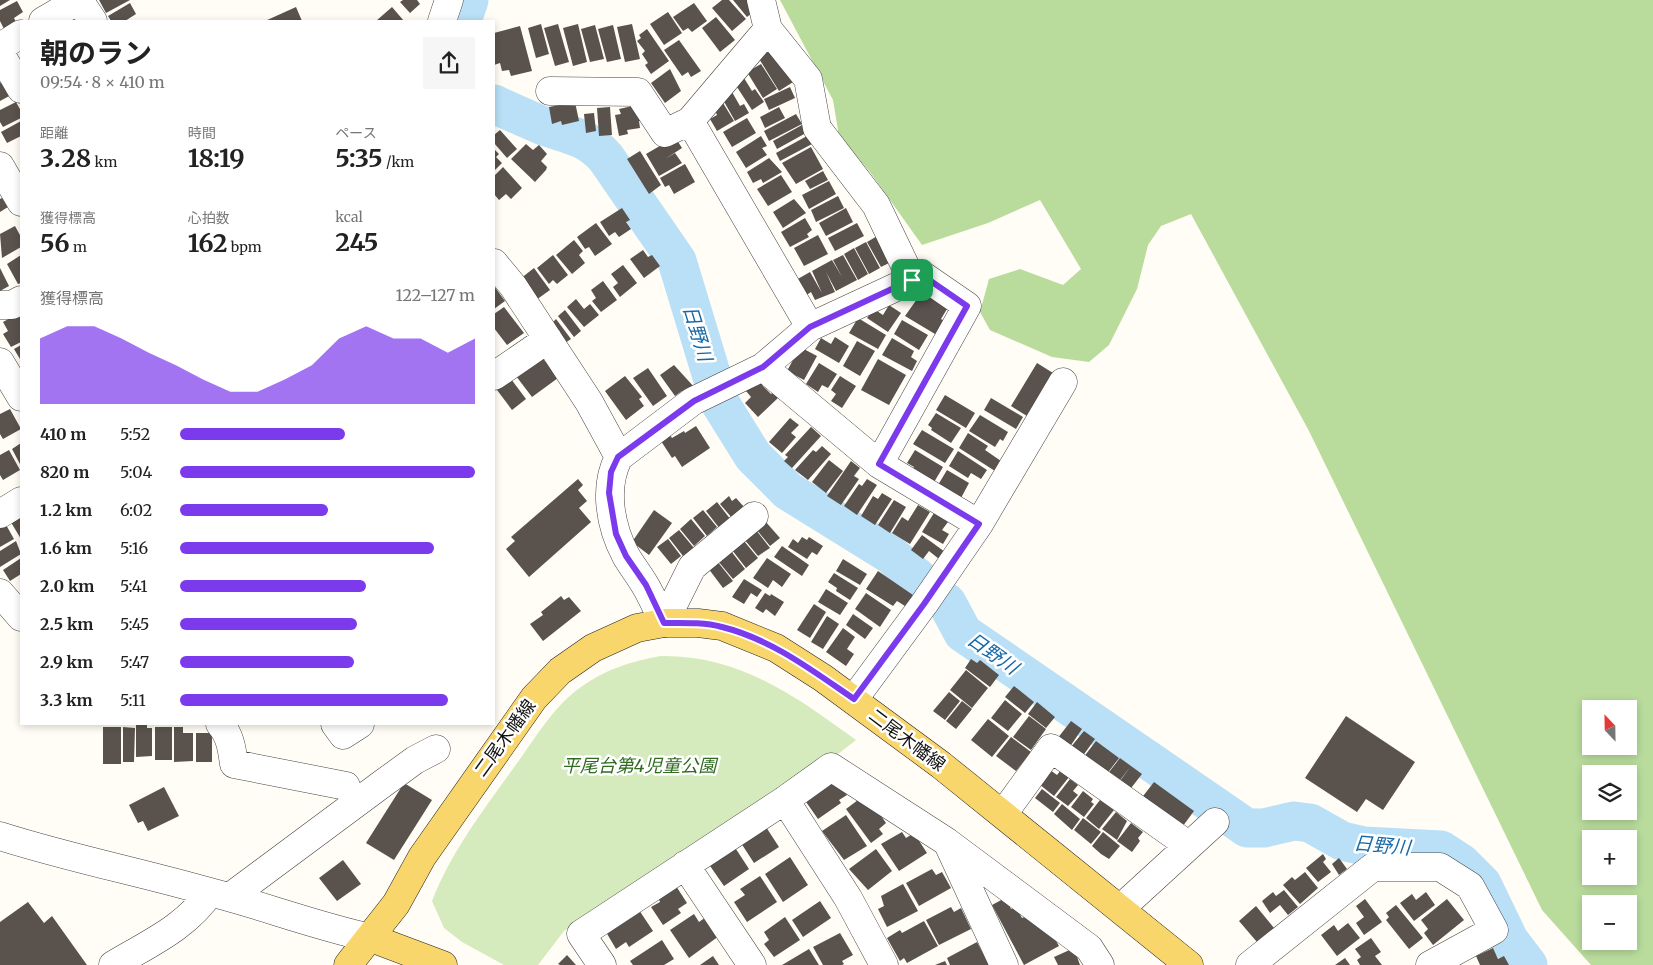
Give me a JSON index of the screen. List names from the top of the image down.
{
  "streets": {
    "main road": ["二尾木幡線"]
  },
  "water": ["日野川"],
  "parks": ["平尾台第4児童公園"],
  "north": "top",
  "page": {
    "heading": ["朝のラン", "09:54 · 8 × 410 m"],
    "stats": [
      ["距離", "3.28 km"],
      ["時間", "18:19"],
      ["ペース", "5:35 /km"],
      ["獲得標高", "56 m"],
      ["心拍数", "162 bpm"],
      ["kcal", "245"]
    ],
    "chart": ["獲得標高", "122–127 m"],
    "list": [
      {
        "name": "410 m",
        "note": "5:52"
      },
      {
        "name": "820 m",
        "note": "5:04"
      },
      {
        "name": "1.2 km",
        "note": "6:02"
      },
      {
        "name": "1.6 km",
        "note": "5:16"
      },
      {
        "name": "2.0 km",
        "note": "5:41"
      },
      {
        "name": "2.5 km",
        "note": "5:45"
      },
      {
        "name": "2.9 km",
        "note": "5:47"
      },
      {
        "name": "3.3 km",
        "note": "5:11"
      }
    ],
    "map_buttons": ["+", "−"]
  }
}
